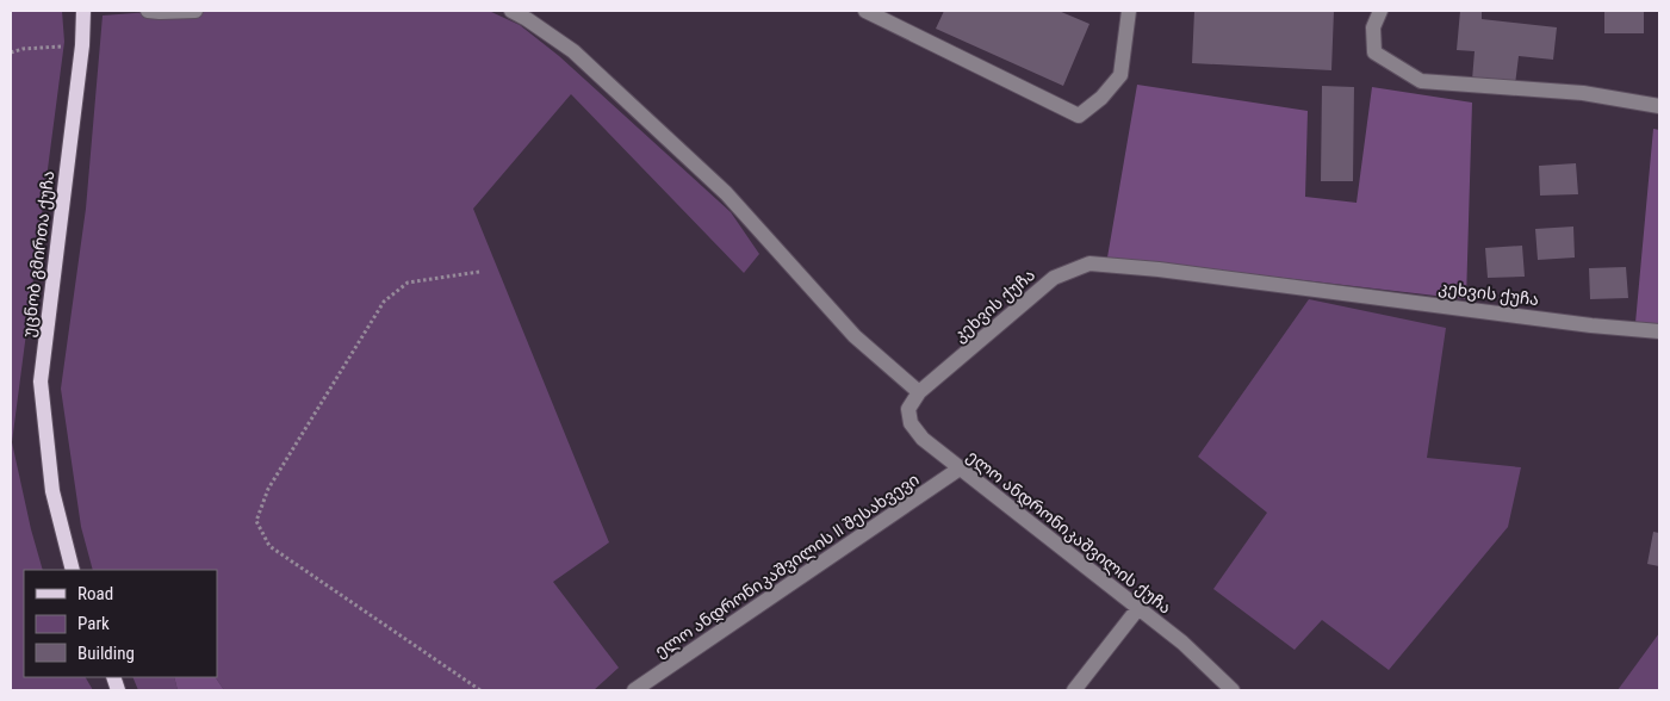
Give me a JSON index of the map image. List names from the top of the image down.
{
  "streets": {
    "main road": ["უცნობ გმირთა ქუჩა"],
    "street": ["კეხვის ქუჩა", "ელო ანდრონიკაშვილის ქუჩა", "ელო ანდრონიკაშვილის II შესახვევი"]
  },
  "crossings": [
    ["კეხვის ქუჩა", "ელო ანდრონიკაშვილის ქუჩა"],
    ["ელო ანდრონიკაშვილის ქუჩა", "ელო ანდრონიკაშვილის II შესახვევი"]
  ],
  "legend": ["Road", "Park", "Building"]
}
